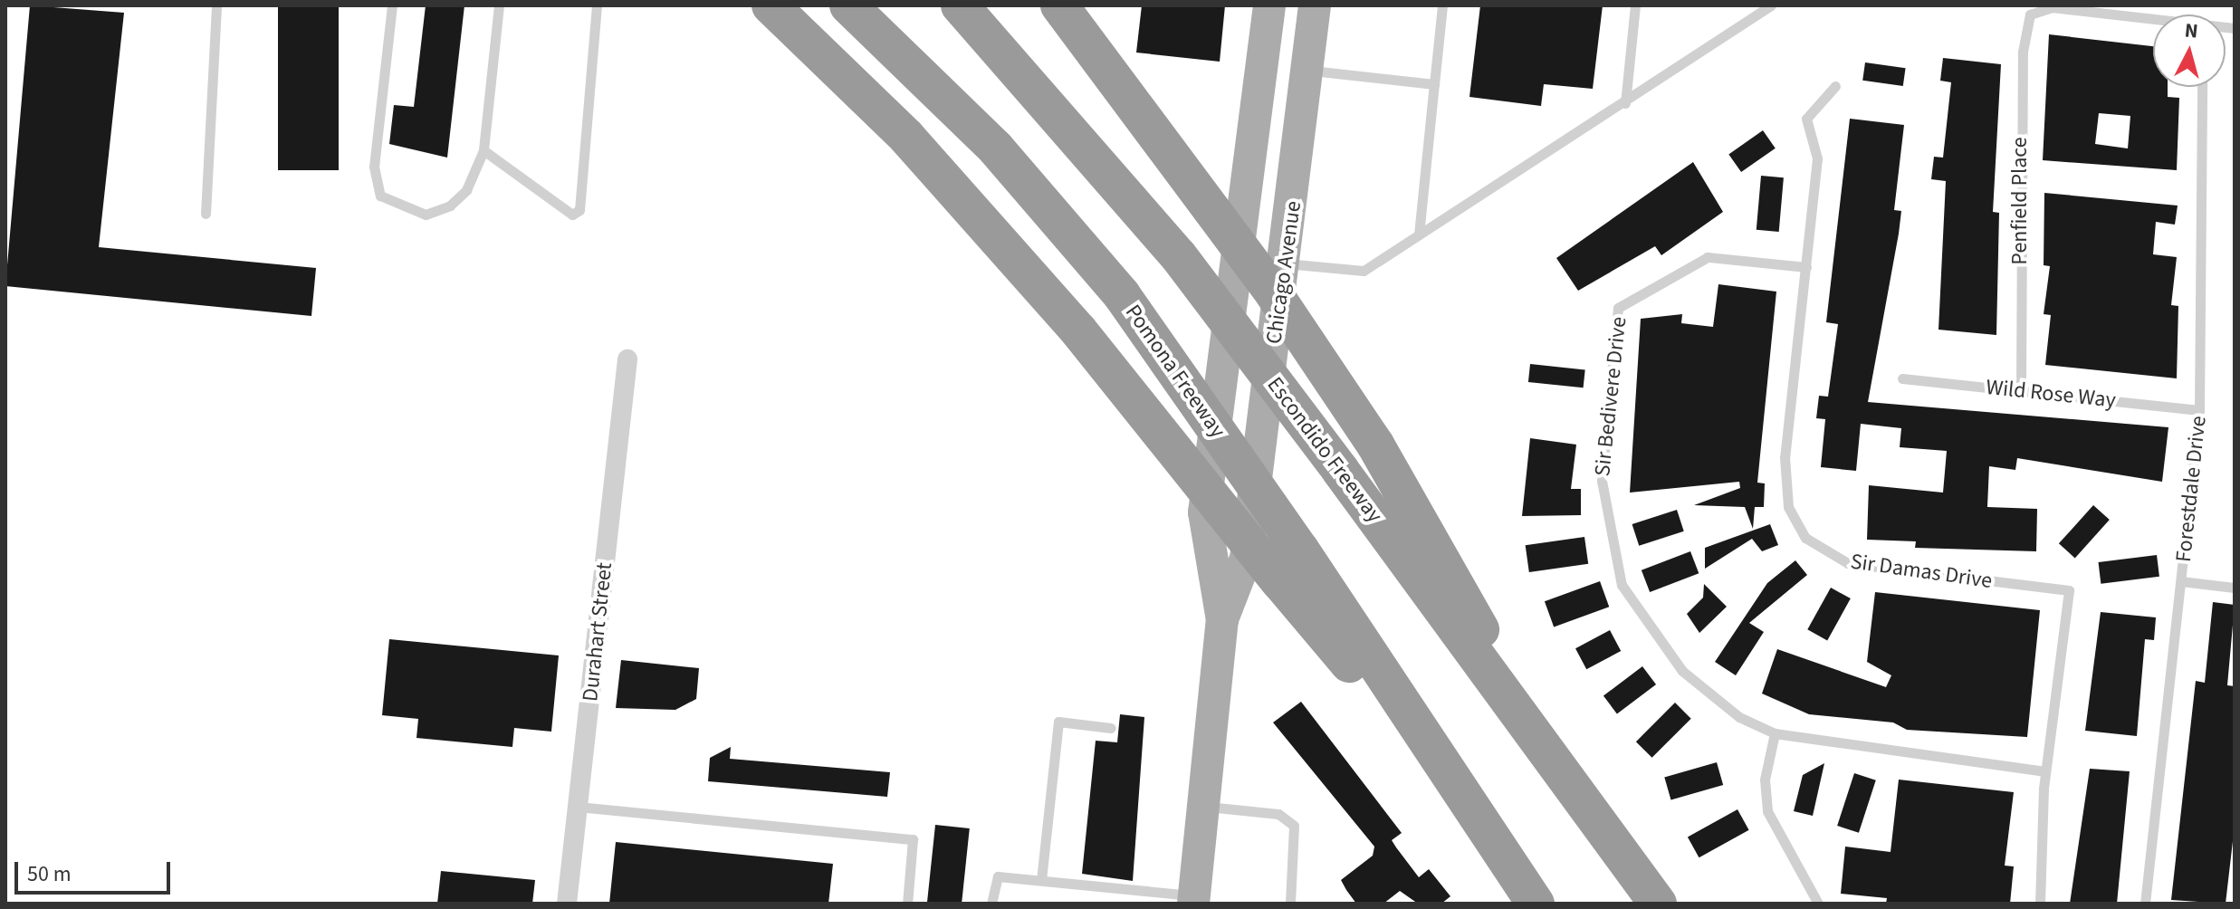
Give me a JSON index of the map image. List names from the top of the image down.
{
  "streets": {
    "highway": ["Pomona Freeway", "Escondido Freeway"],
    "main road": ["Chicago Avenue"],
    "street": ["Durahart Street"],
    "lane": [
      "Penfield Place",
      "Wild Rose Way",
      "Sir Bedivere Drive",
      "Forestdale Drive",
      "Sir Damas Drive"
    ]
  },
  "crossings": [
    ["Penfield Place", "Wild Rose Way"],
    ["Wild Rose Way", "Forestdale Drive"],
    ["Sir Bedivere Drive", "Sir Damas Drive"]
  ],
  "scale_bar": "50 m",
  "north": "top"
}
